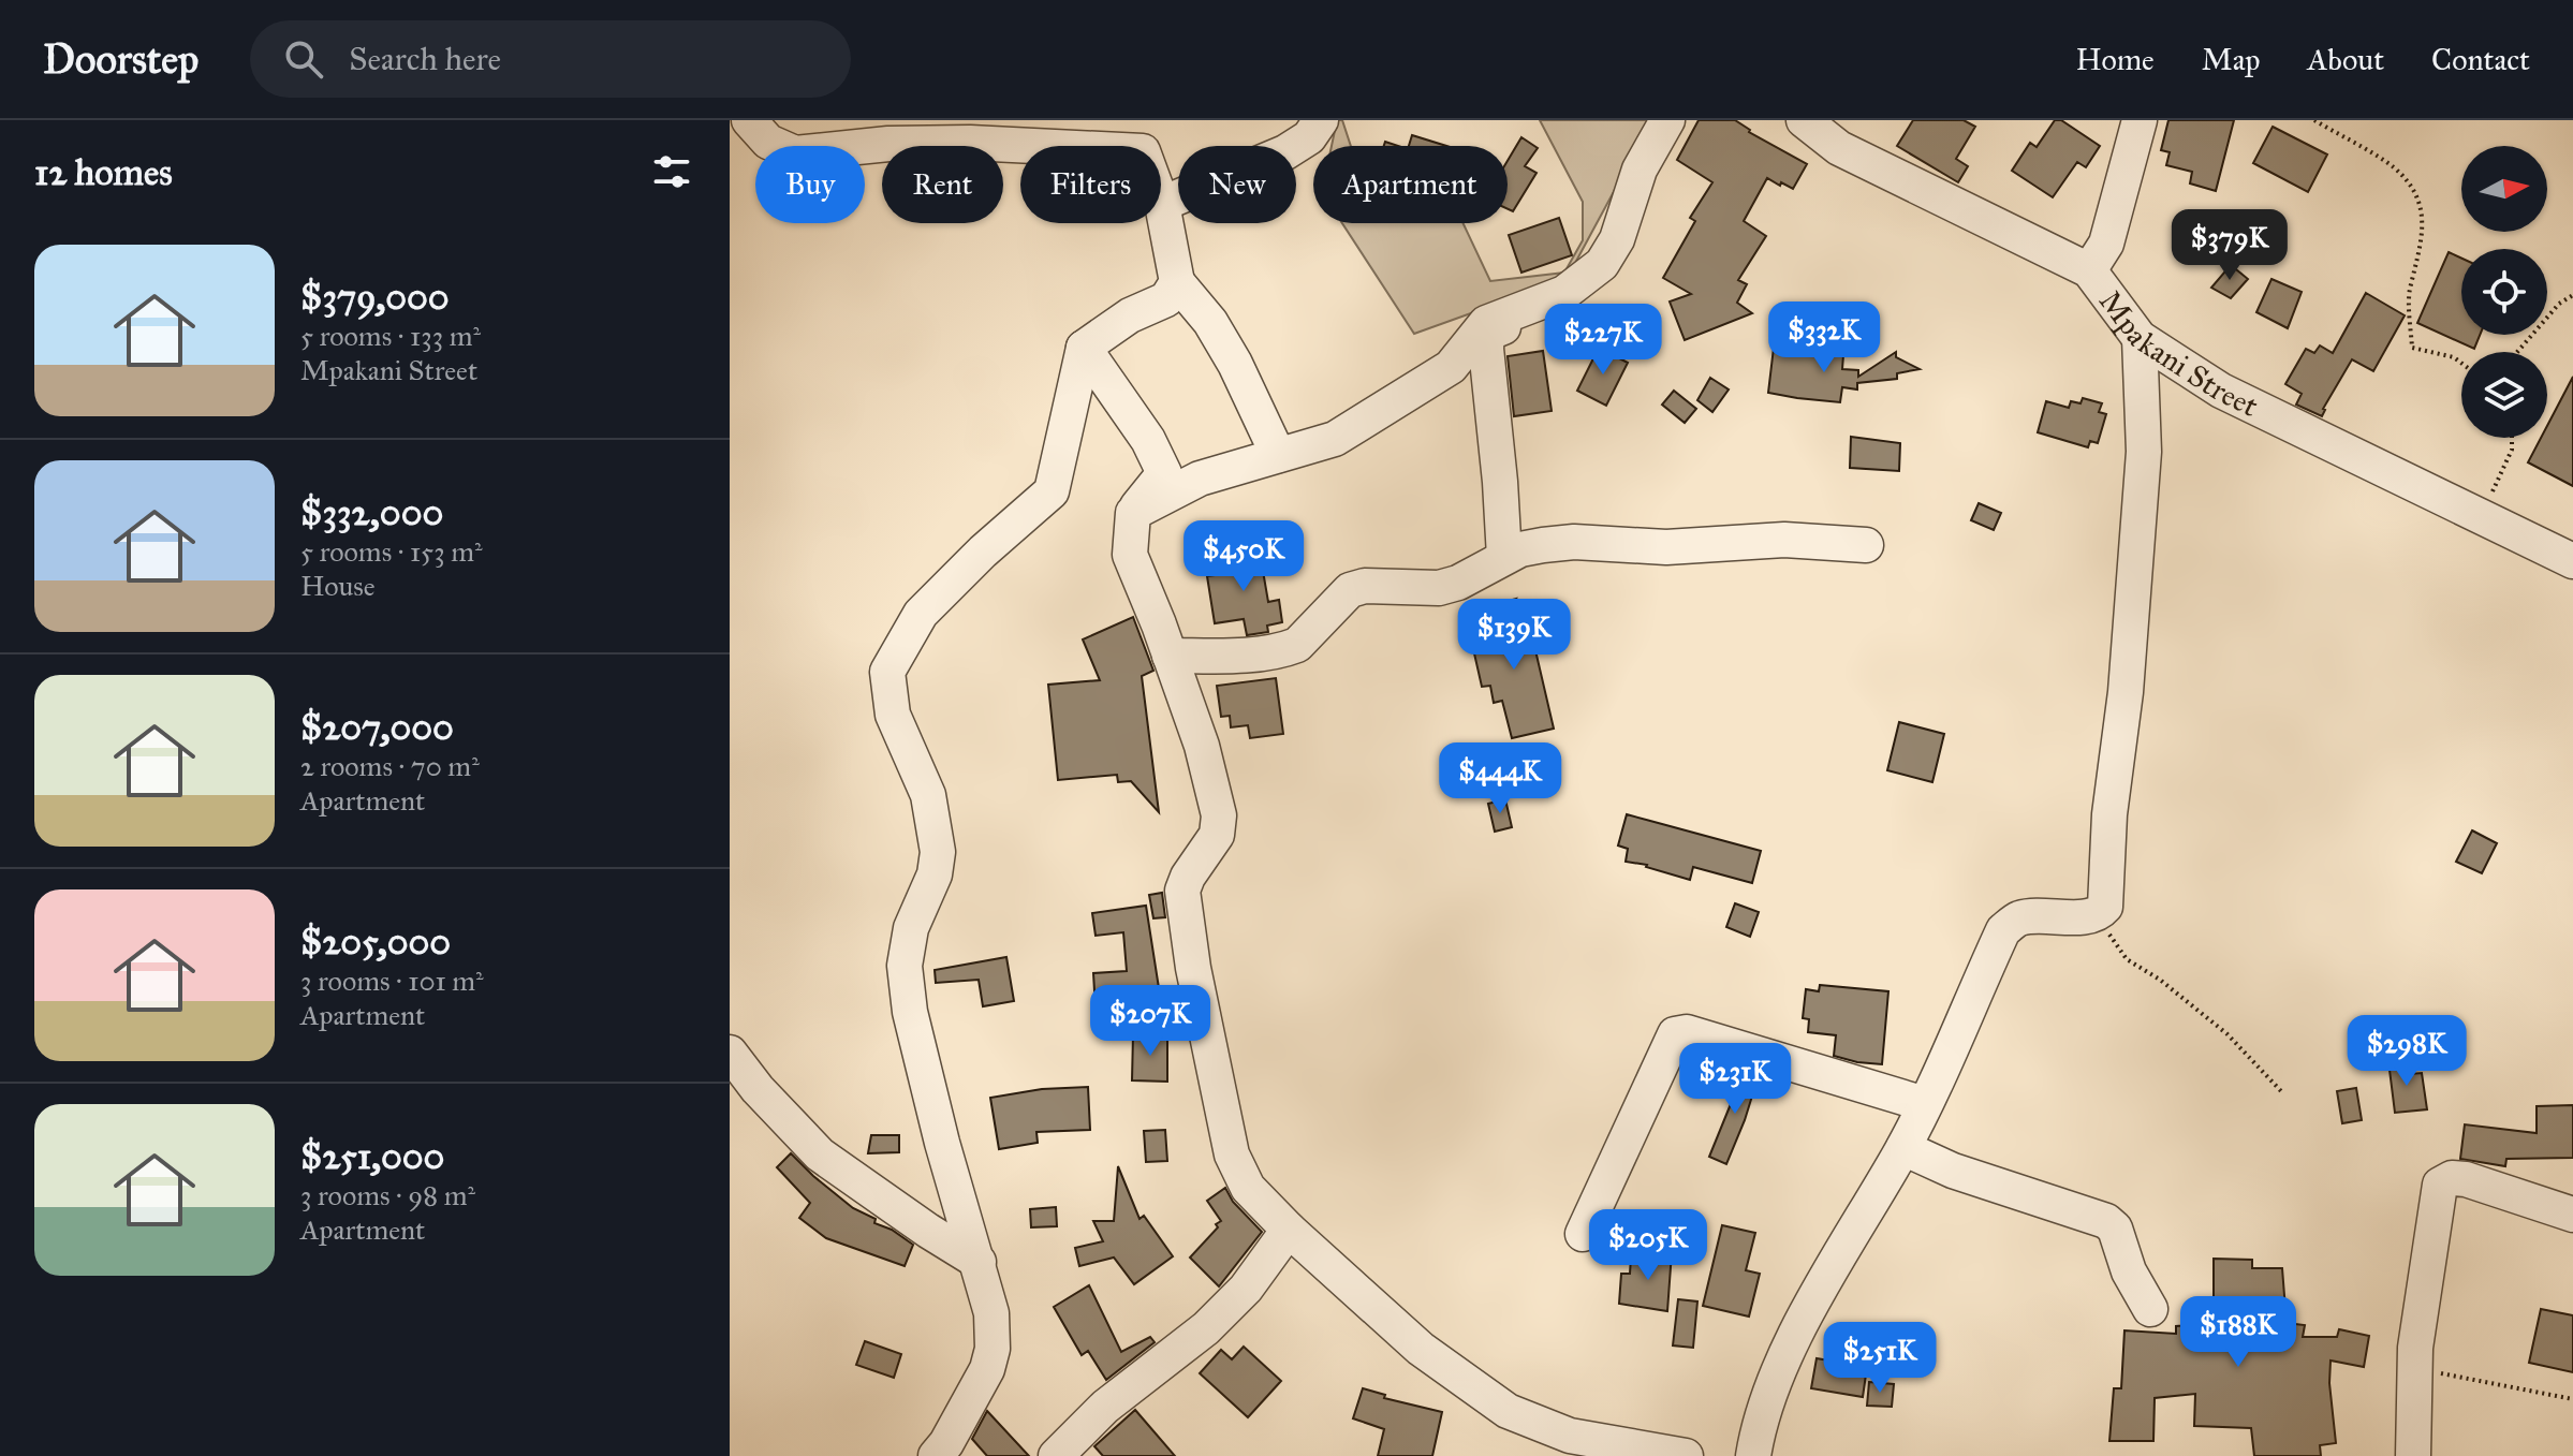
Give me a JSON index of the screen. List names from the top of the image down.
{
  "streets": {
    "street": ["Mpakani Street"]
  },
  "north": "right",
  "page": {
    "header": "Doorstep",
    "search": "Search here",
    "nav": [
      "Home",
      "Map",
      "About",
      "Contact"
    ],
    "heading": "12 homes",
    "chip": [
      "Buy",
      "Rent",
      "Filters",
      "New",
      "Apartment"
    ],
    "price": [
      "$379K",
      "$332K",
      "$227K",
      "$450K",
      "$139K",
      "$444K",
      "$207K",
      "$298K",
      "$231K",
      "$205K",
      "$188K",
      "$251K"
    ],
    "list": [
      {
        "name": "$379,000",
        "note": "5 rooms · 133 m² · Mpakani Street"
      },
      {
        "name": "$332,000",
        "note": "5 rooms · 153 m² · House"
      },
      {
        "name": "$207,000",
        "note": "2 rooms · 70 m² · Apartment"
      },
      {
        "name": "$205,000",
        "note": "3 rooms · 101 m² · Apartment"
      },
      {
        "name": "$251,000",
        "note": "3 rooms · 98 m² · Apartment"
      }
    ]
  }
}
